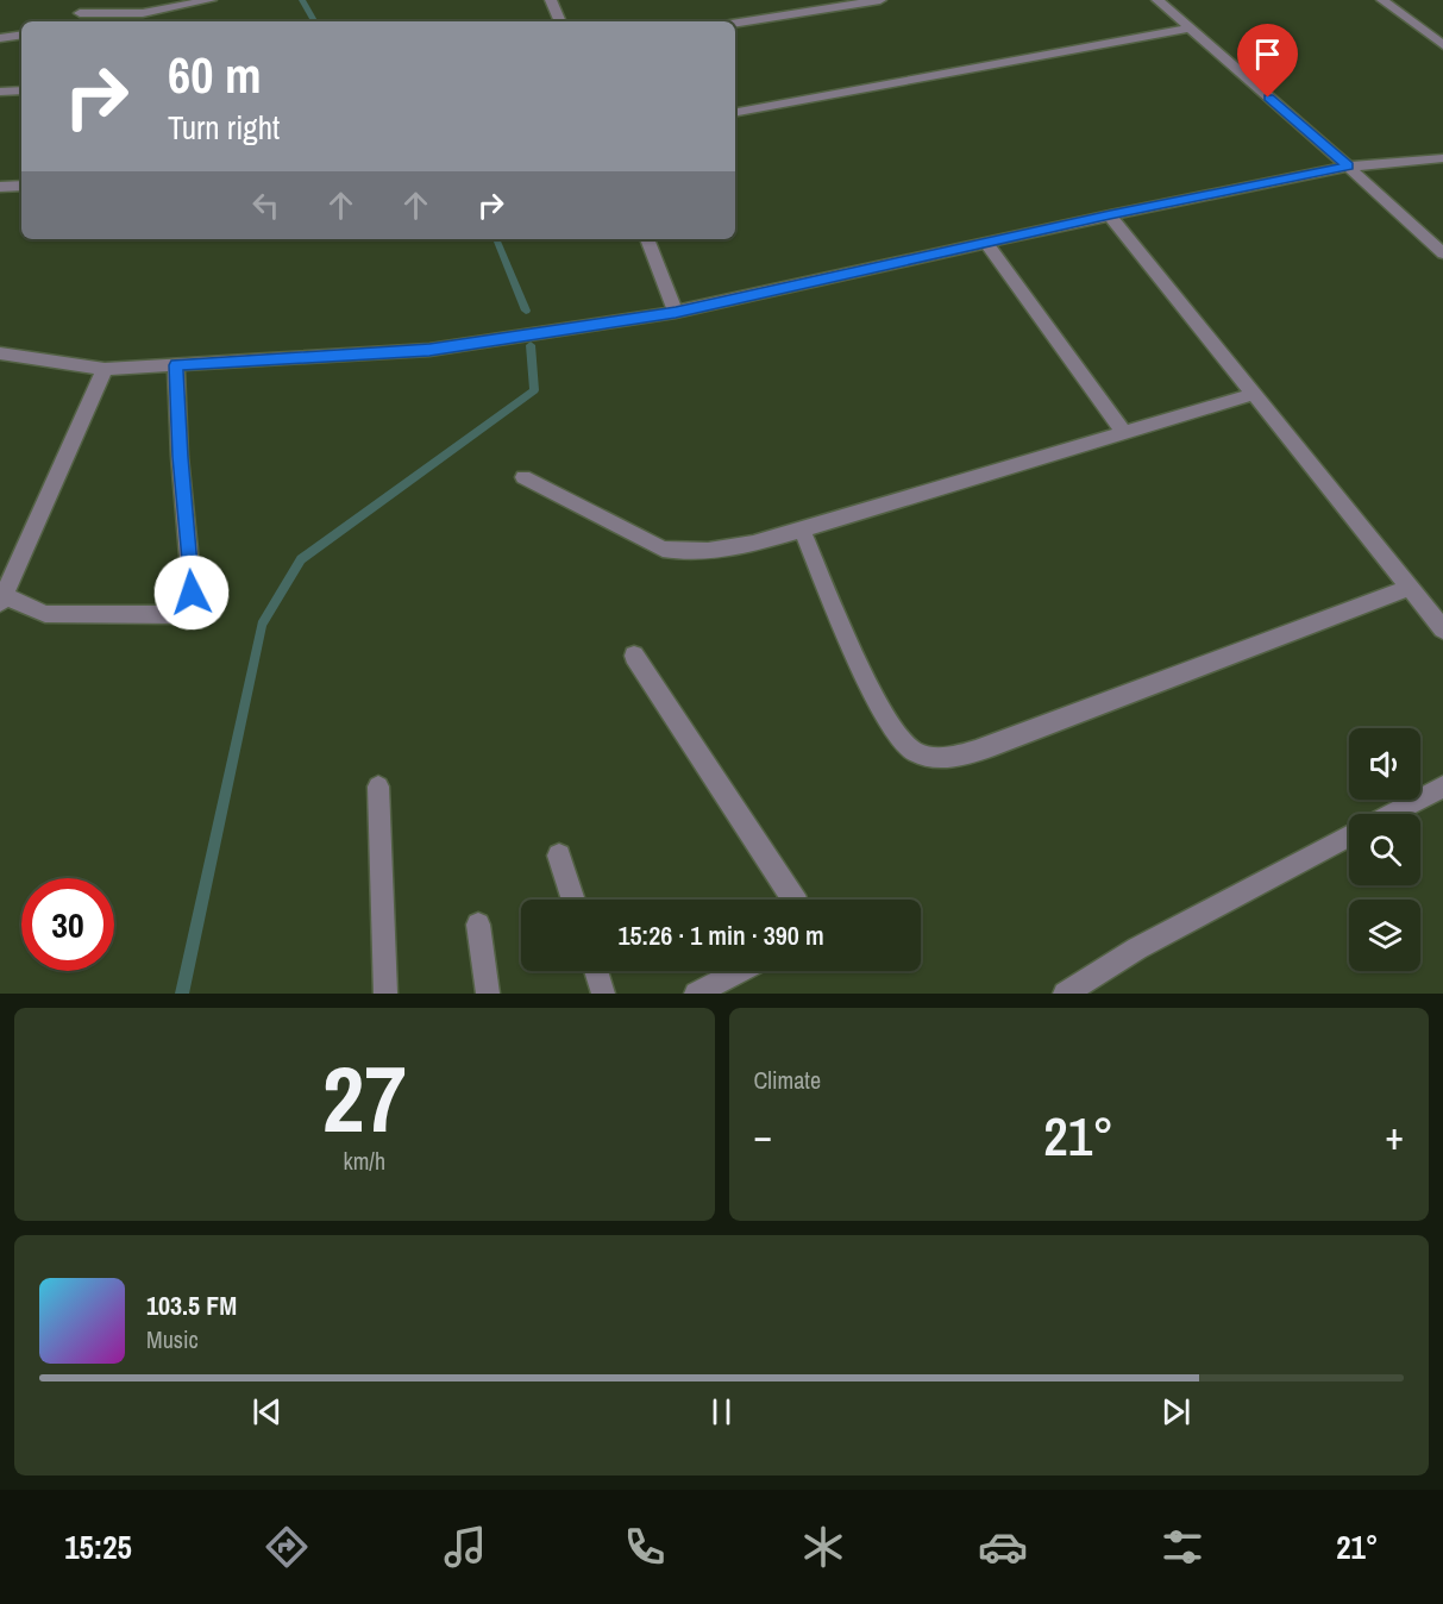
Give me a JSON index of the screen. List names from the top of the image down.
{
  "page": {
    "turn": ["60 m", "Turn right"],
    "limit": "30",
    "trip": "15:26 · 1 min · 390 m",
    "tile": [
      ["27", "km/h"],
      "Climate"
    ],
    "heat": ["−", "21°", "+"],
    "song": ["103.5 FM", "Music"],
    "tabs": ["15:25", "21°"]
  }
}
